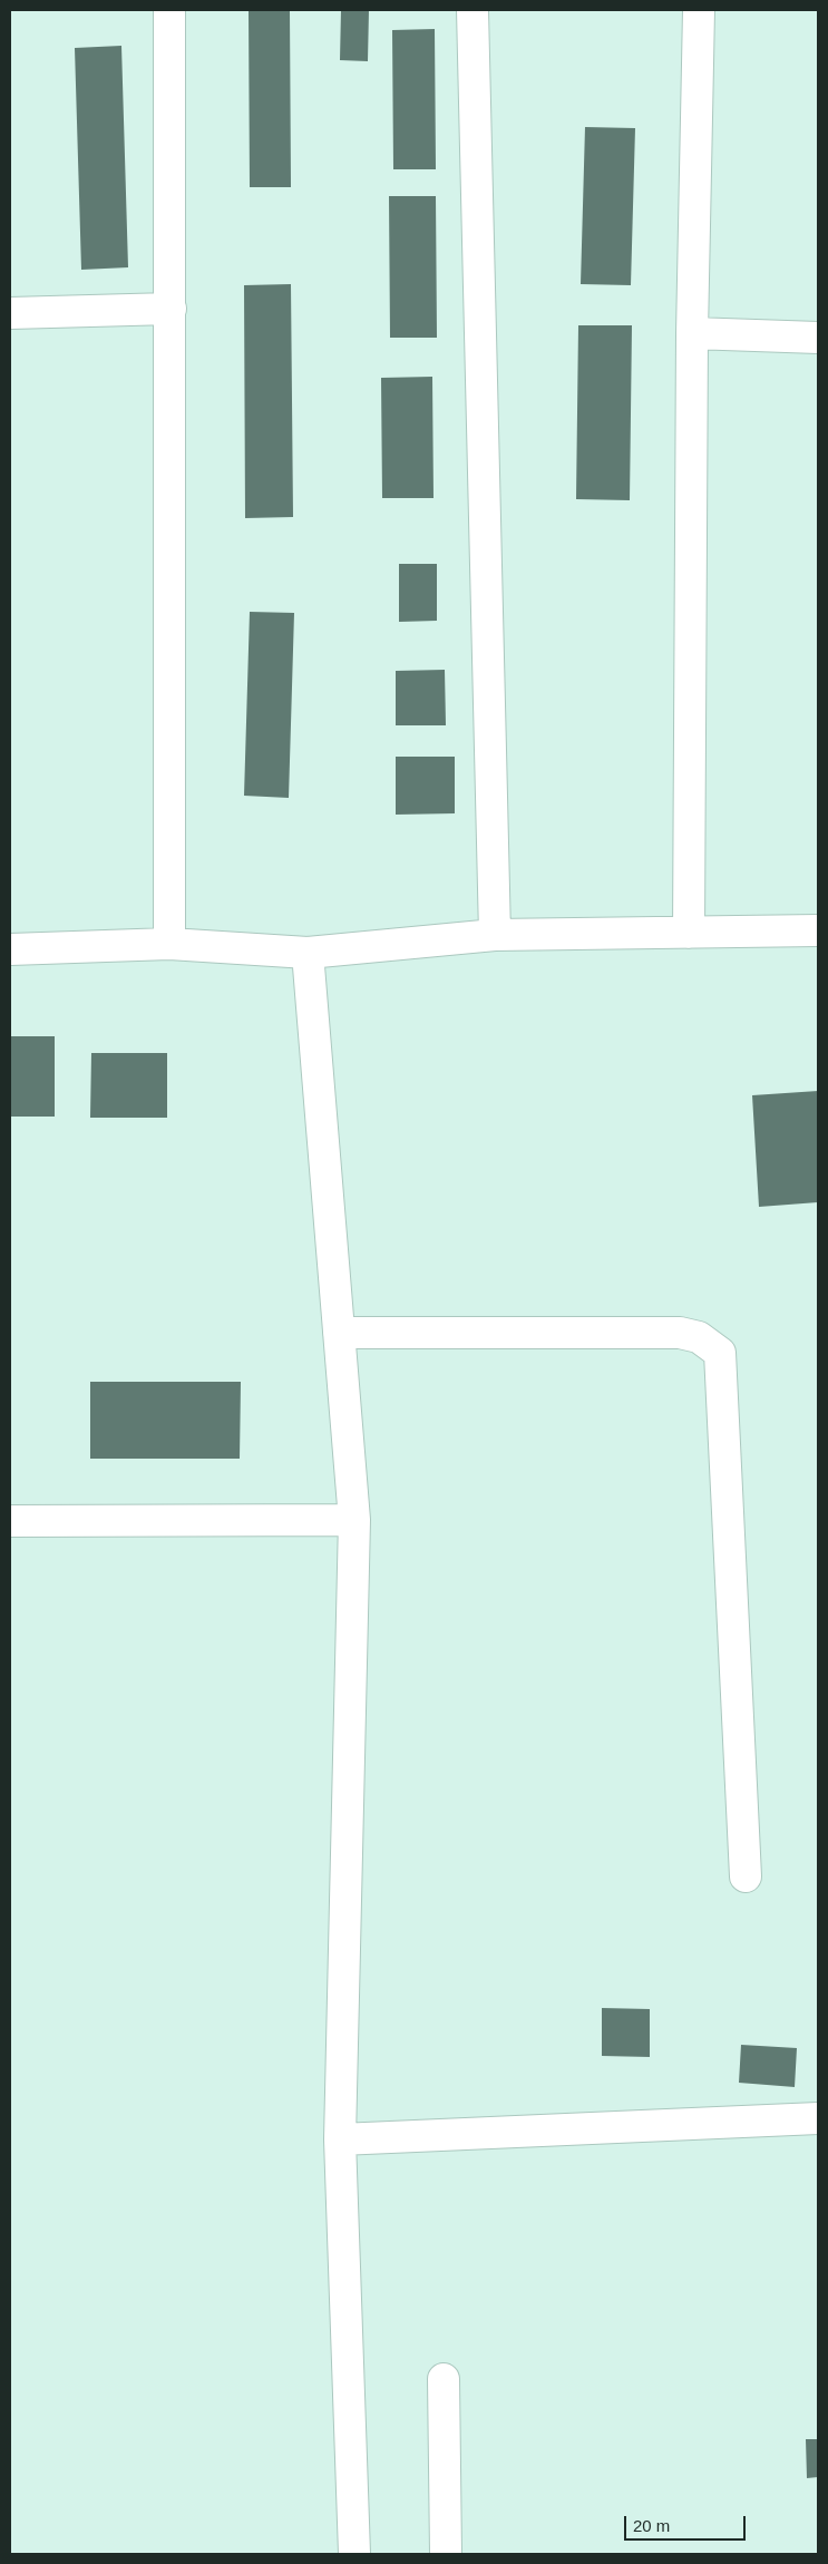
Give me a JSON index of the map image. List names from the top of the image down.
{
  "scale_bar": "20 m"
}
